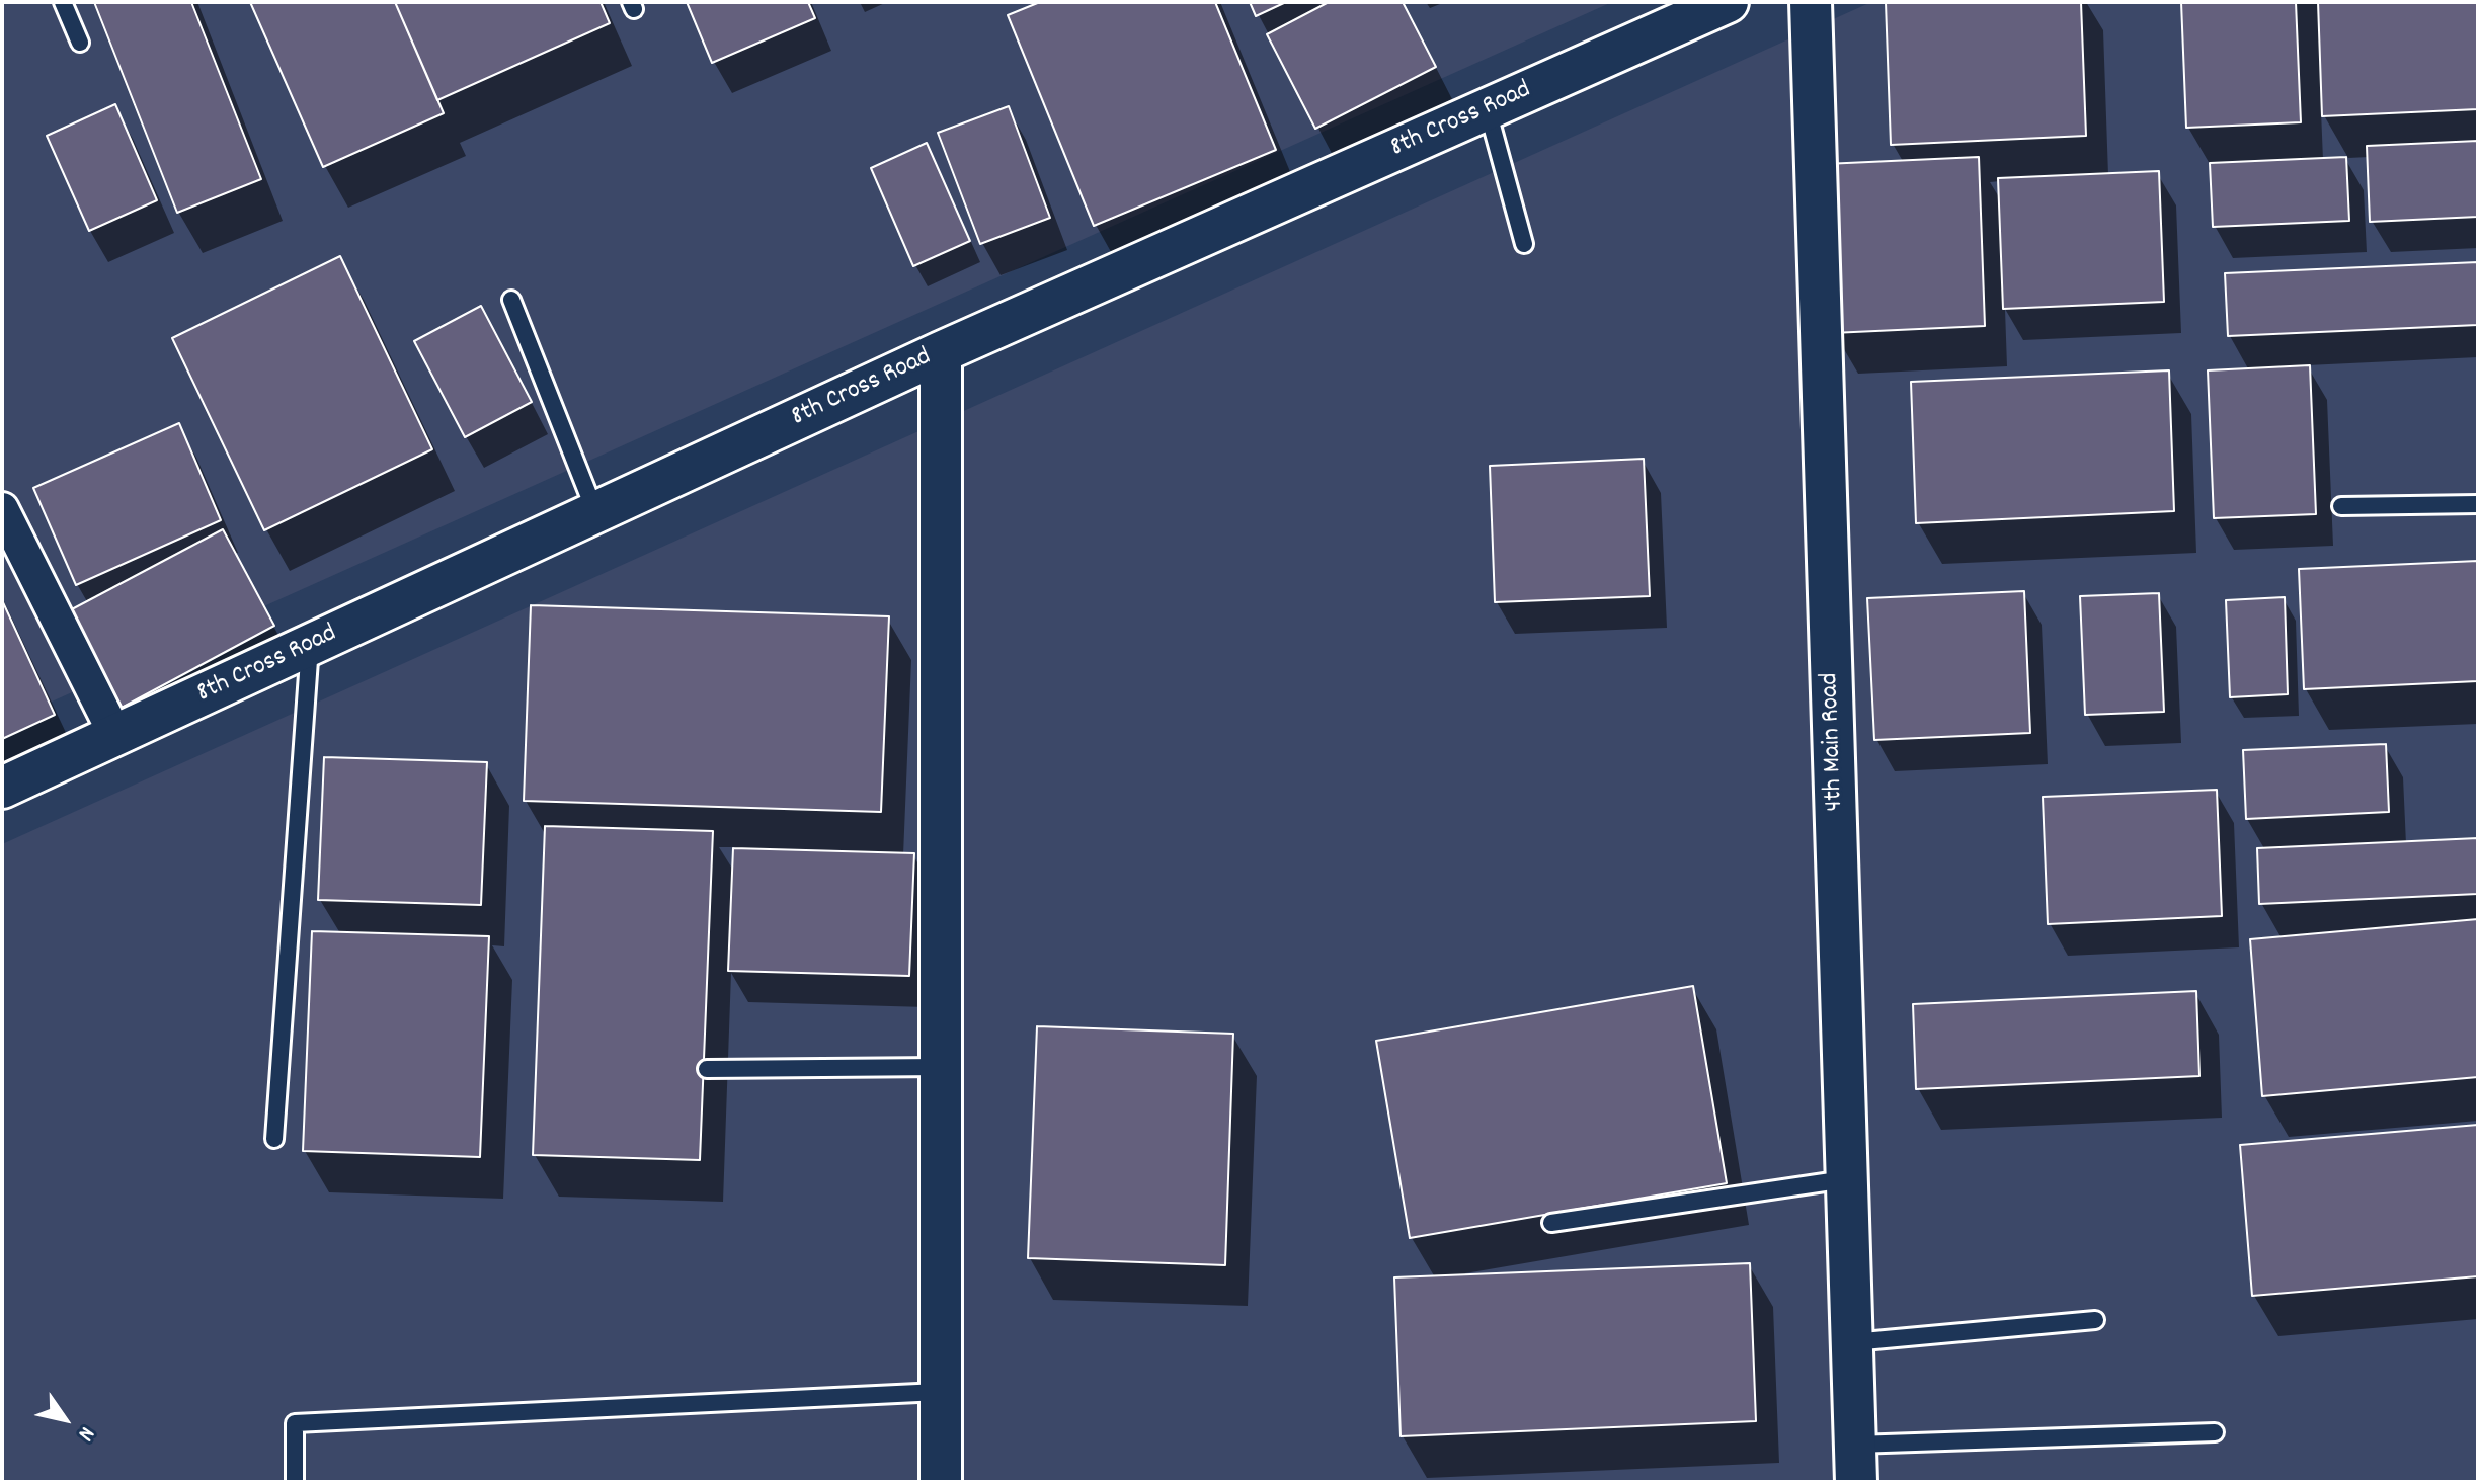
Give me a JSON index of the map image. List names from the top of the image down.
{
  "streets": {
    "street": ["8th Cross Road", "4th Main Road"]
  },
  "north": "bottom right"
}
